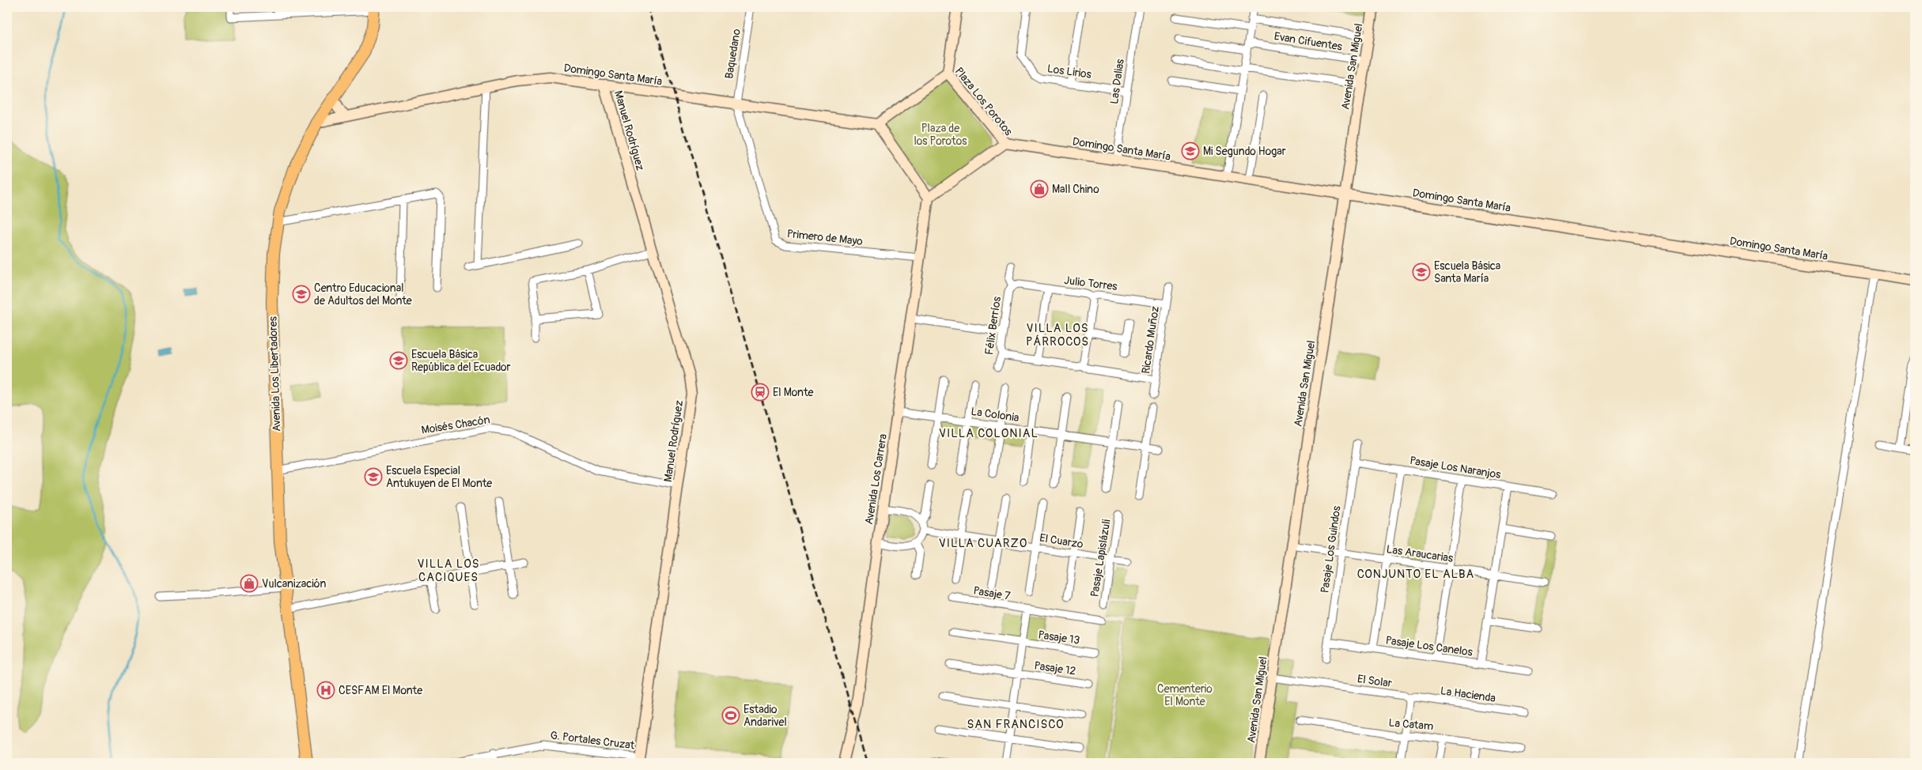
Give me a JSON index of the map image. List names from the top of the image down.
{
  "streets": {
    "main road": ["Avenida Los Libertadores"],
    "street": [
      "Evan Cifuentes",
      "Baquedano",
      "Avenida San Miguel",
      "Los Lirios",
      "Domingo Santa María",
      "Las Dalias",
      "Plaza Los Porotos",
      "Manuel Rodríguez",
      "Primero de Mayo",
      "Julio Torres",
      "Félix Berríos",
      "Ricardo Muñoz",
      "La Colonia",
      "Moisés Chacón",
      "Pasaje Los Naranjos",
      "Avenida Los Carrera",
      "El Cuarzo",
      "Pasaje Los Guindos",
      "Las Araucarias",
      "Pasaje Lapislázuli",
      "Pasaje 7",
      "Pasaje 13",
      "Pasaje Los Canelos",
      "Pasaje 12",
      "El Solar",
      "La Hacienda",
      "La Catam",
      "G. Portales Cruzat"
    ]
  },
  "crossings": [
    ["Evan Cifuentes", "Avenida San Miguel"],
    ["Baquedano", "Domingo Santa María"],
    ["Baquedano", "Primero de Mayo"],
    ["Avenida San Miguel", "Domingo Santa María"],
    ["Avenida San Miguel", "Las Araucarias"],
    ["Avenida San Miguel", "El Solar"],
    ["Los Lirios", "Las Dalias"],
    ["Domingo Santa María", "Las Dalias"],
    ["Domingo Santa María", "Plaza Los Porotos"],
    ["Domingo Santa María", "Manuel Rodríguez"],
    ["Domingo Santa María", "Primero de Mayo"],
    ["Domingo Santa María", "Avenida Los Libertadores"],
    ["Plaza Los Porotos", "Avenida Los Carrera"],
    ["Manuel Rodríguez", "Moisés Chacón"],
    ["Manuel Rodríguez", "G. Portales Cruzat"],
    ["Primero de Mayo", "Avenida Los Carrera"],
    ["Julio Torres", "Félix Berríos"],
    ["Julio Torres", "Ricardo Muñoz"],
    ["Avenida Los Libertadores", "Moisés Chacón"],
    ["La Colonia", "Avenida Los Carrera"],
    ["Pasaje Los Naranjos", "Pasaje Los Guindos"],
    ["El Cuarzo", "Pasaje Lapislázuli"],
    ["Pasaje Los Guindos", "Las Araucarias"],
    ["Pasaje Los Guindos", "Pasaje Los Canelos"],
    ["El Solar", "La Hacienda"]
  ],
  "districts": [
    "VILLA LOS PÁRROCOS",
    "VILLA COLONIAL",
    "VILLA CUARZO",
    "VILLA LOS CACIQUES",
    "CONJUNTO EL ALBA",
    "SAN FRANCISCO"
  ],
  "parks": ["Plaza de los Porotos", "Cementerio El Monte"],
  "places": {
    "school or university": [
      "Mi Segundo Hogar",
      "Escuela Básica Santa María",
      "Centro Educacional de Adultos del Monte",
      "Escuela Básica República del Ecuador",
      "Escuela Especial Antukuyen de El Monte"
    ],
    "shop": ["Mall Chino", "Vulcanización"],
    "station": ["El Monte"],
    "hospital": ["CESFAM El Monte"],
    "sports": ["Estadio Andarivel"]
  }
}
